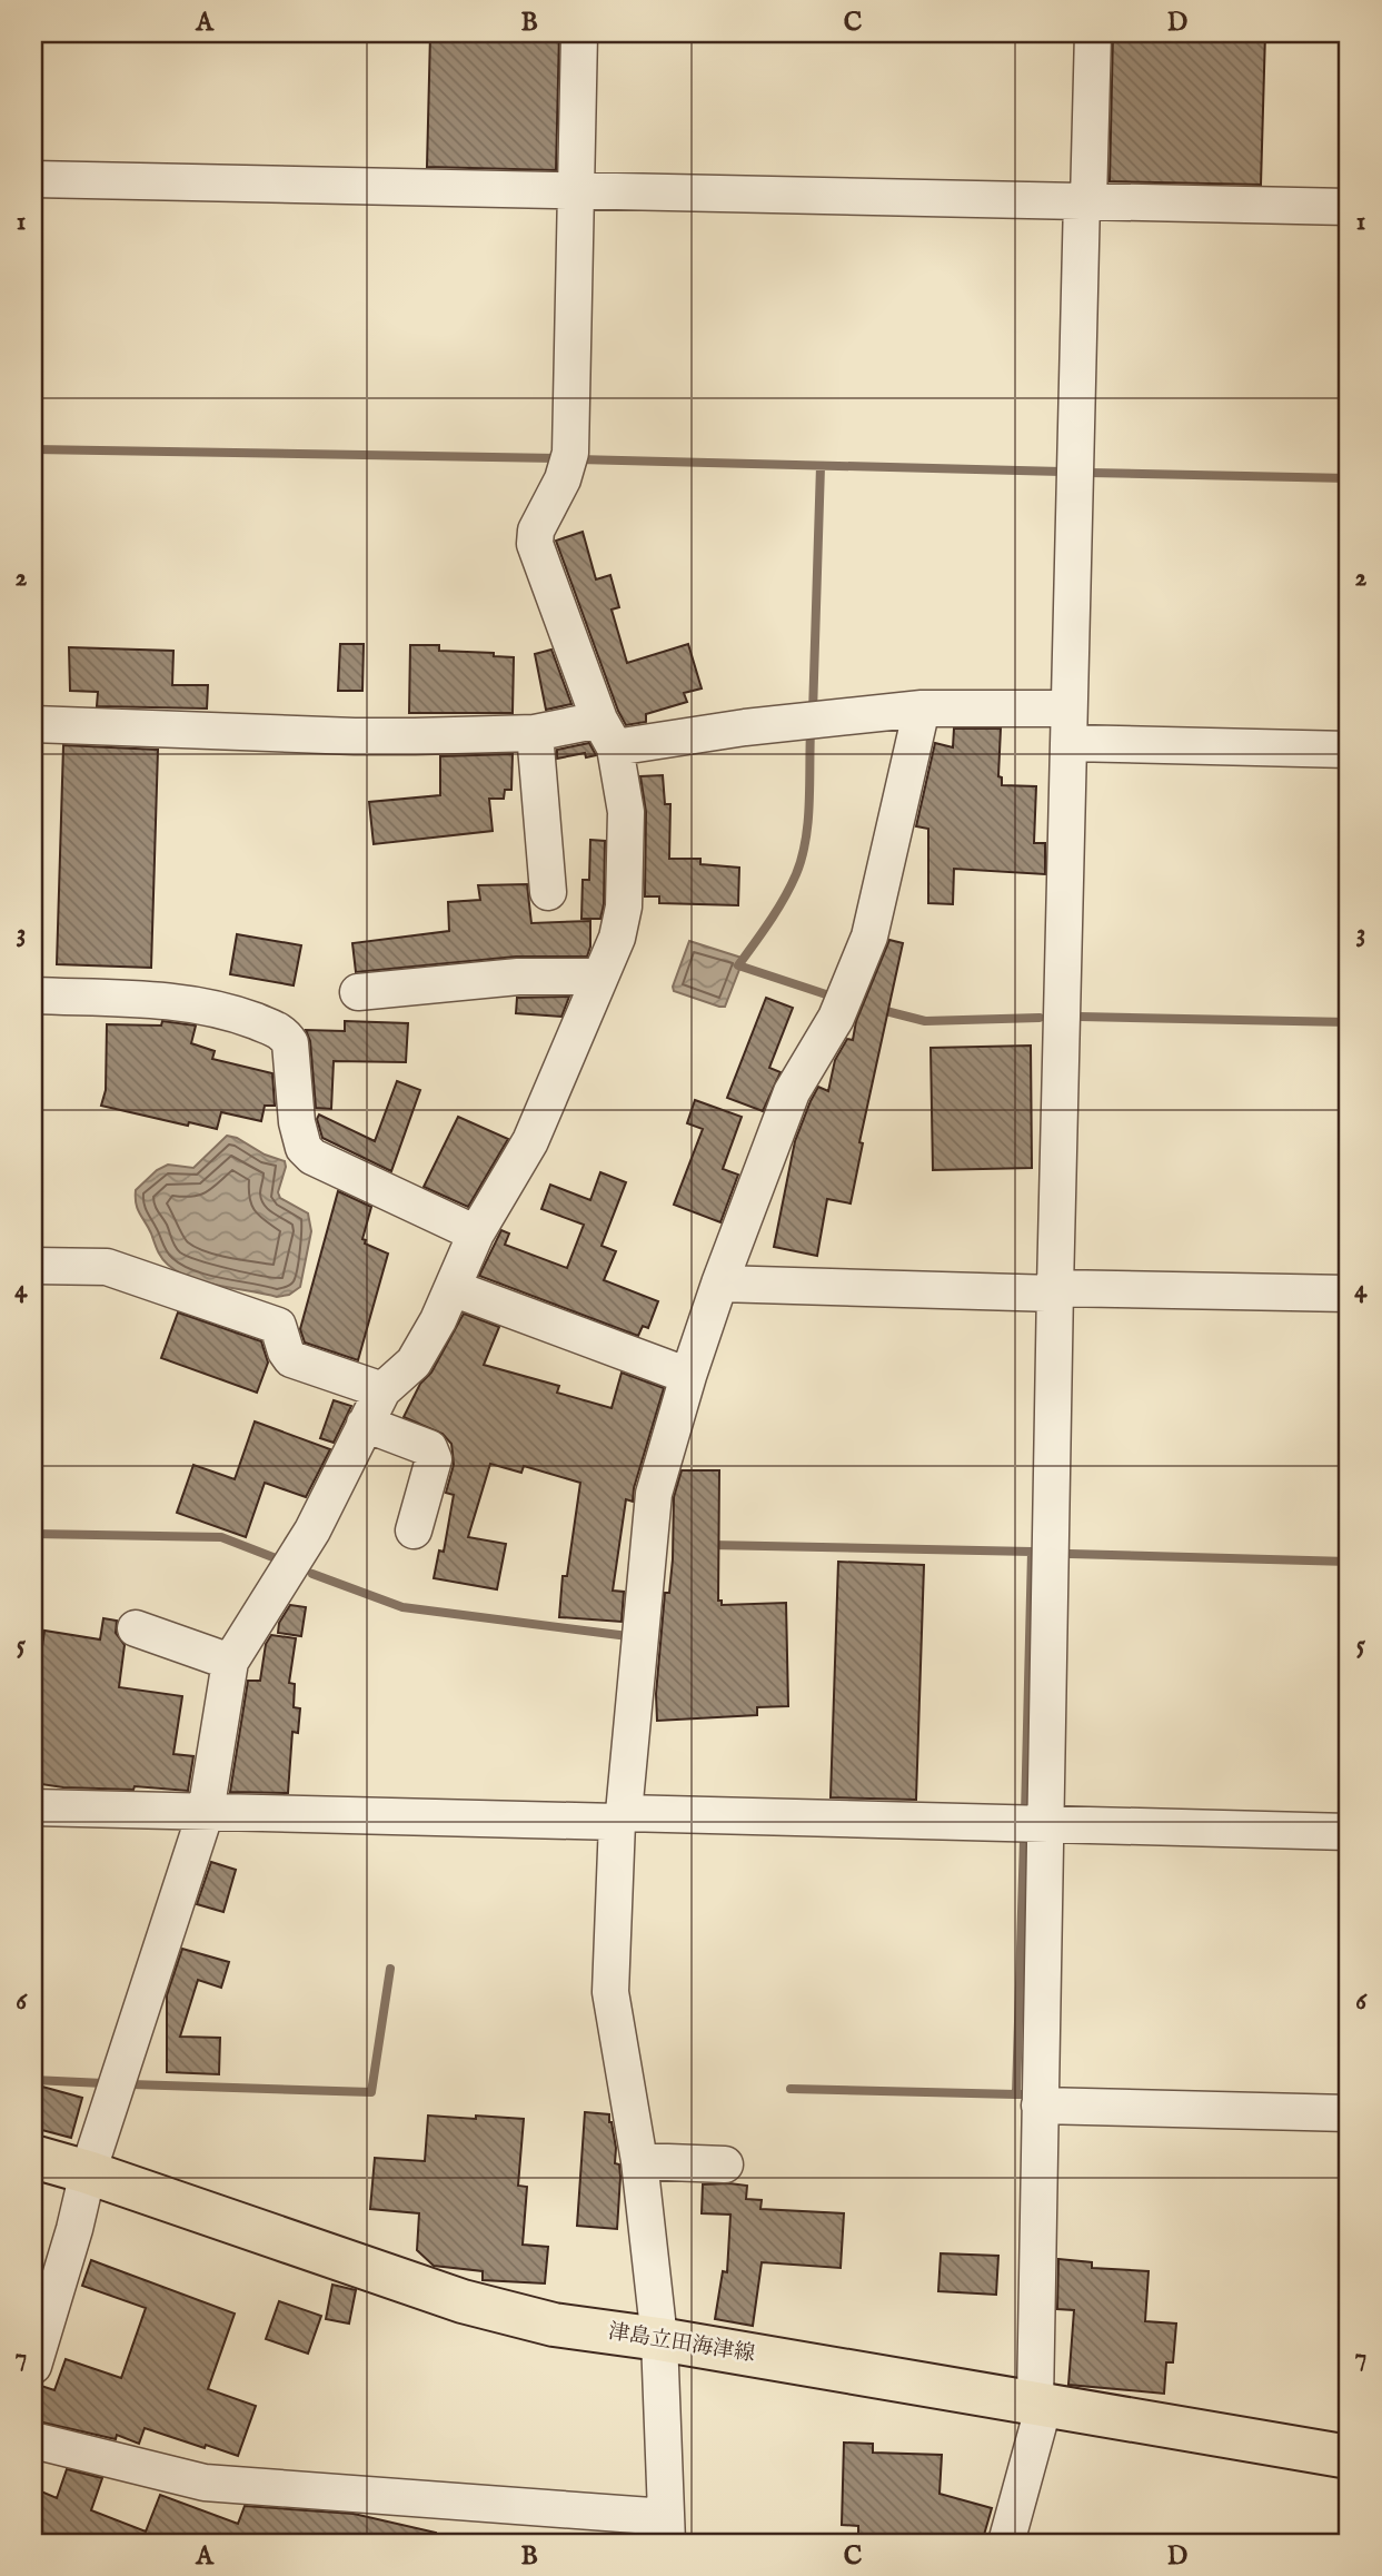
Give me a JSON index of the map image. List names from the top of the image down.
{
  "streets": {
    "main road": ["津島立田海津線"]
  },
  "grid": {
    "columns": [
      "A",
      "B",
      "C",
      "D"
    ],
    "rows": [
      "1",
      "2",
      "3",
      "4",
      "5",
      "6",
      "7"
    ]
  }
}
